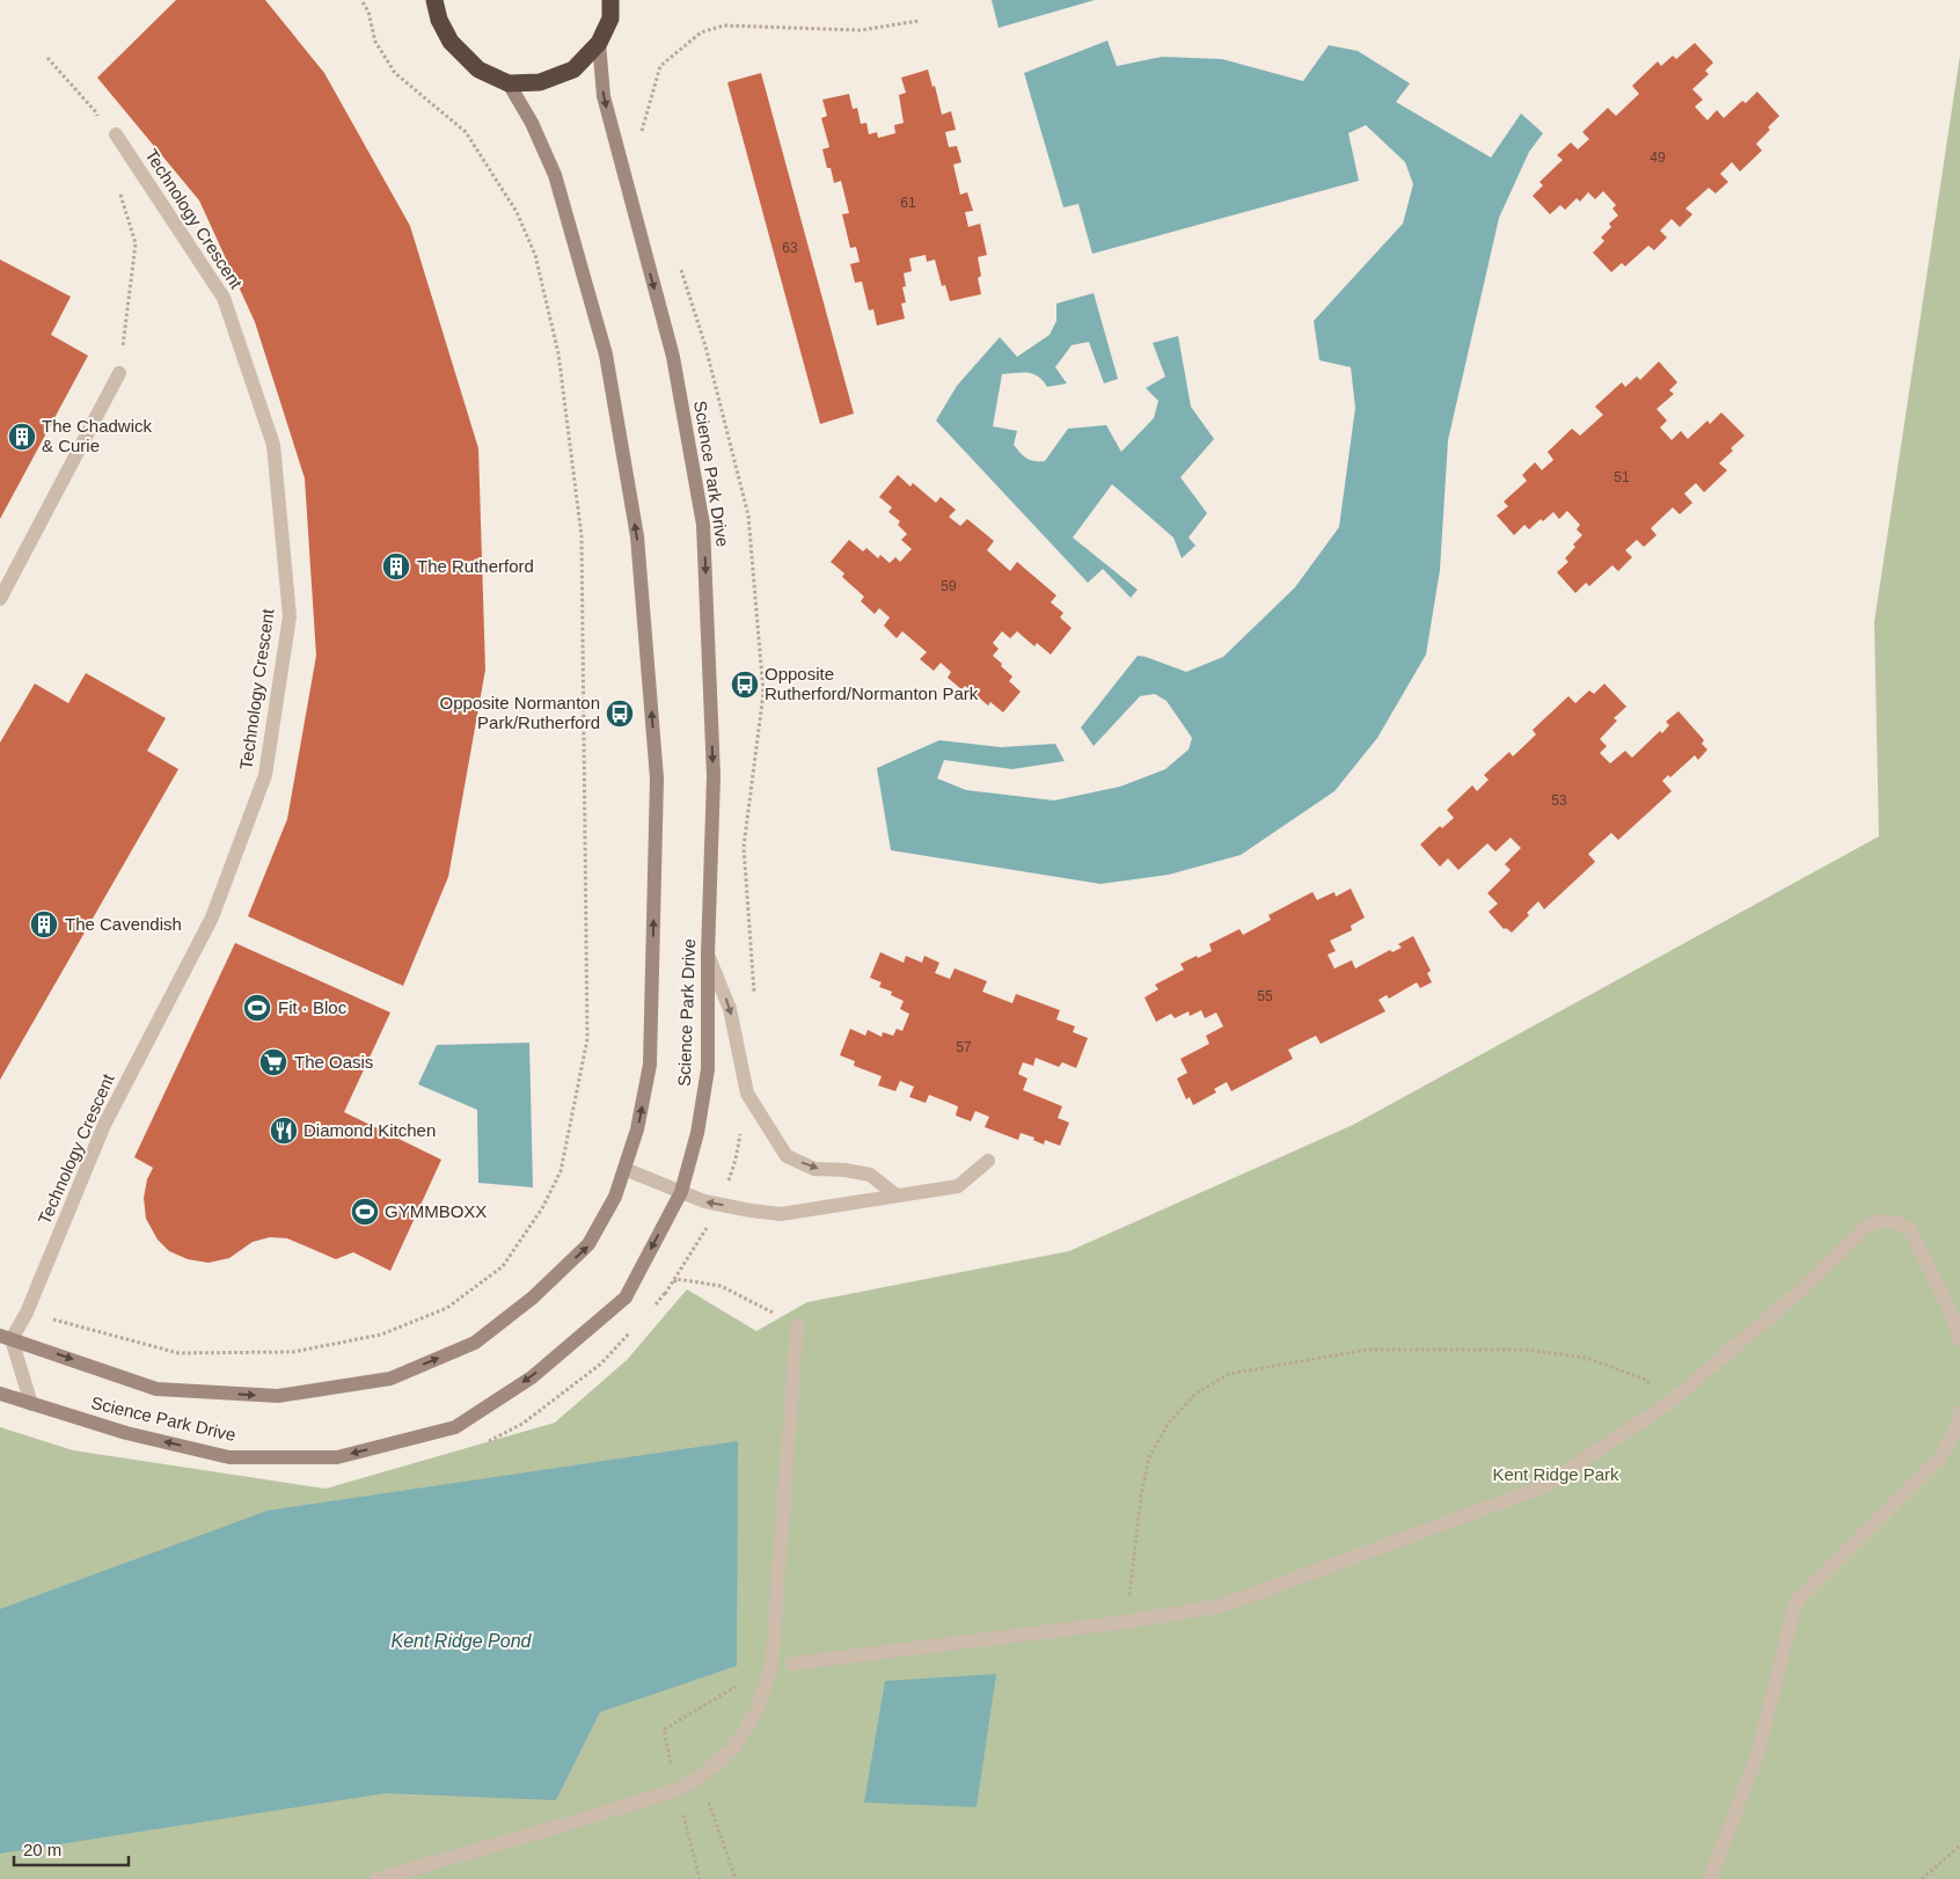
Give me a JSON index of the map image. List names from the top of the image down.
{
  "streets": {
    "main road": ["Science Park Drive"],
    "street": ["Technology Crescent"]
  },
  "crossings": [
    ["Technology Crescent", "Science Park Drive"]
  ],
  "water": ["Kent Ridge Pond"],
  "parks": ["Kent Ridge Park"],
  "places": {
    "building": ["The Chadwick & Curie", "The Rutherford", "The Cavendish"],
    "bus stop": ["Opposite Rutherford/Normanton Park", "Opposite Normanton Park/Rutherford"],
    "sports": ["Fit · Bloc", "GYMMBOXX"],
    "supermarket": ["The Oasis"],
    "restaurant": ["Diamond Kitchen"]
  },
  "house_numbers": [
    "49",
    "61",
    "63",
    "51",
    "59",
    "53",
    "55",
    "57"
  ],
  "scale_bar": "20 m"
}
